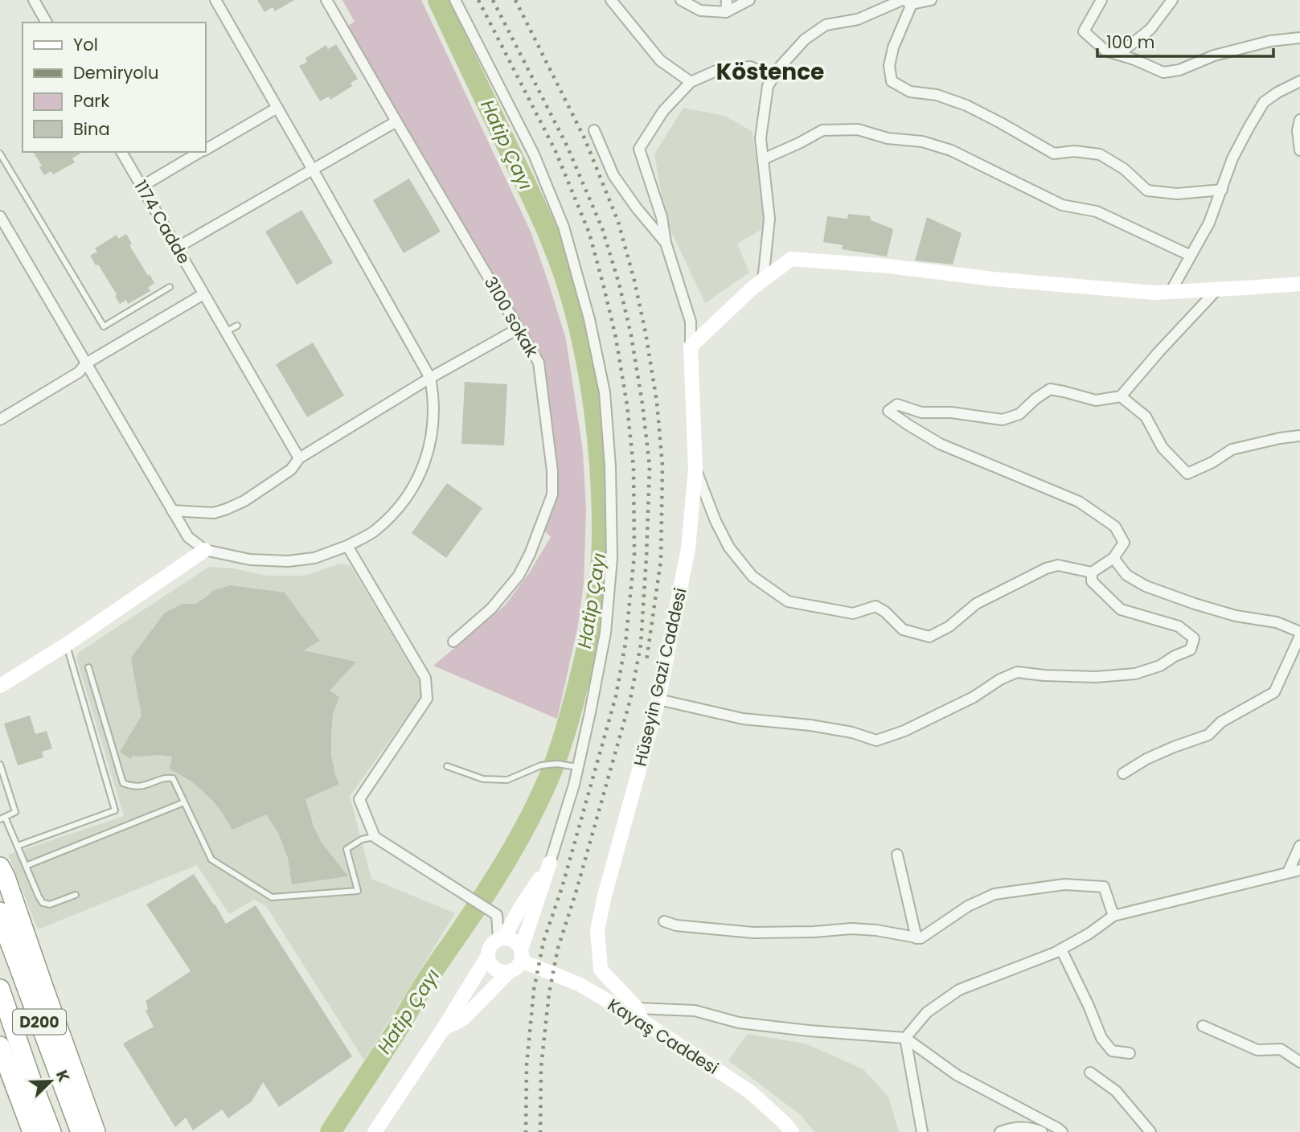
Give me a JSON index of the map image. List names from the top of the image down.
{
  "streets": {
    "highway": ["D200"],
    "street": [
      "1174 Cadde",
      "3100 sokak",
      "Hüseyin Gazi Caddesi",
      "Kayaş Caddesi"
    ]
  },
  "crossings": [
    ["Hüseyin Gazi Caddesi", "Kayaş Caddesi"]
  ],
  "districts": ["Köstence"],
  "water": ["Hatip Çayı"],
  "legend": [
    "Yol",
    "Demiryolu",
    "Park",
    "Bina"
  ],
  "scale_bar": "100 m",
  "north": "top right"
}
